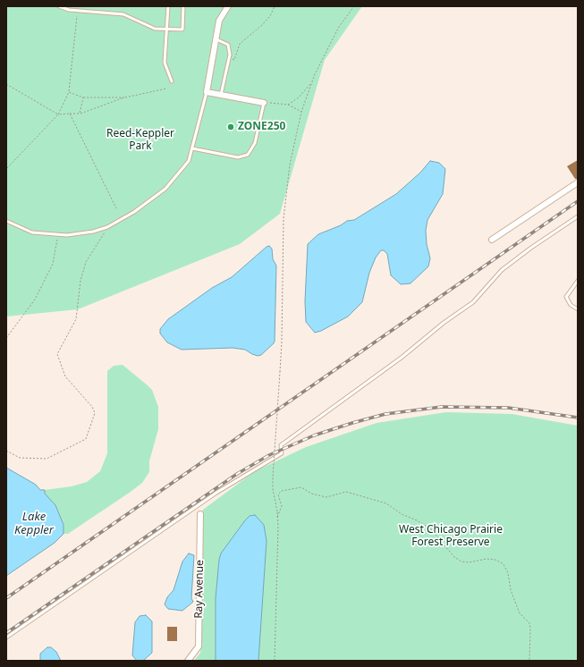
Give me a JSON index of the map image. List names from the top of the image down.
{
  "streets": {
    "street": ["Ray Avenue"]
  },
  "water": ["Lake Keppler"],
  "parks": ["Reed-Keppler Park", "West Chicago Prairie Forest Preserve"],
  "places": ["ZONE250"]
}
